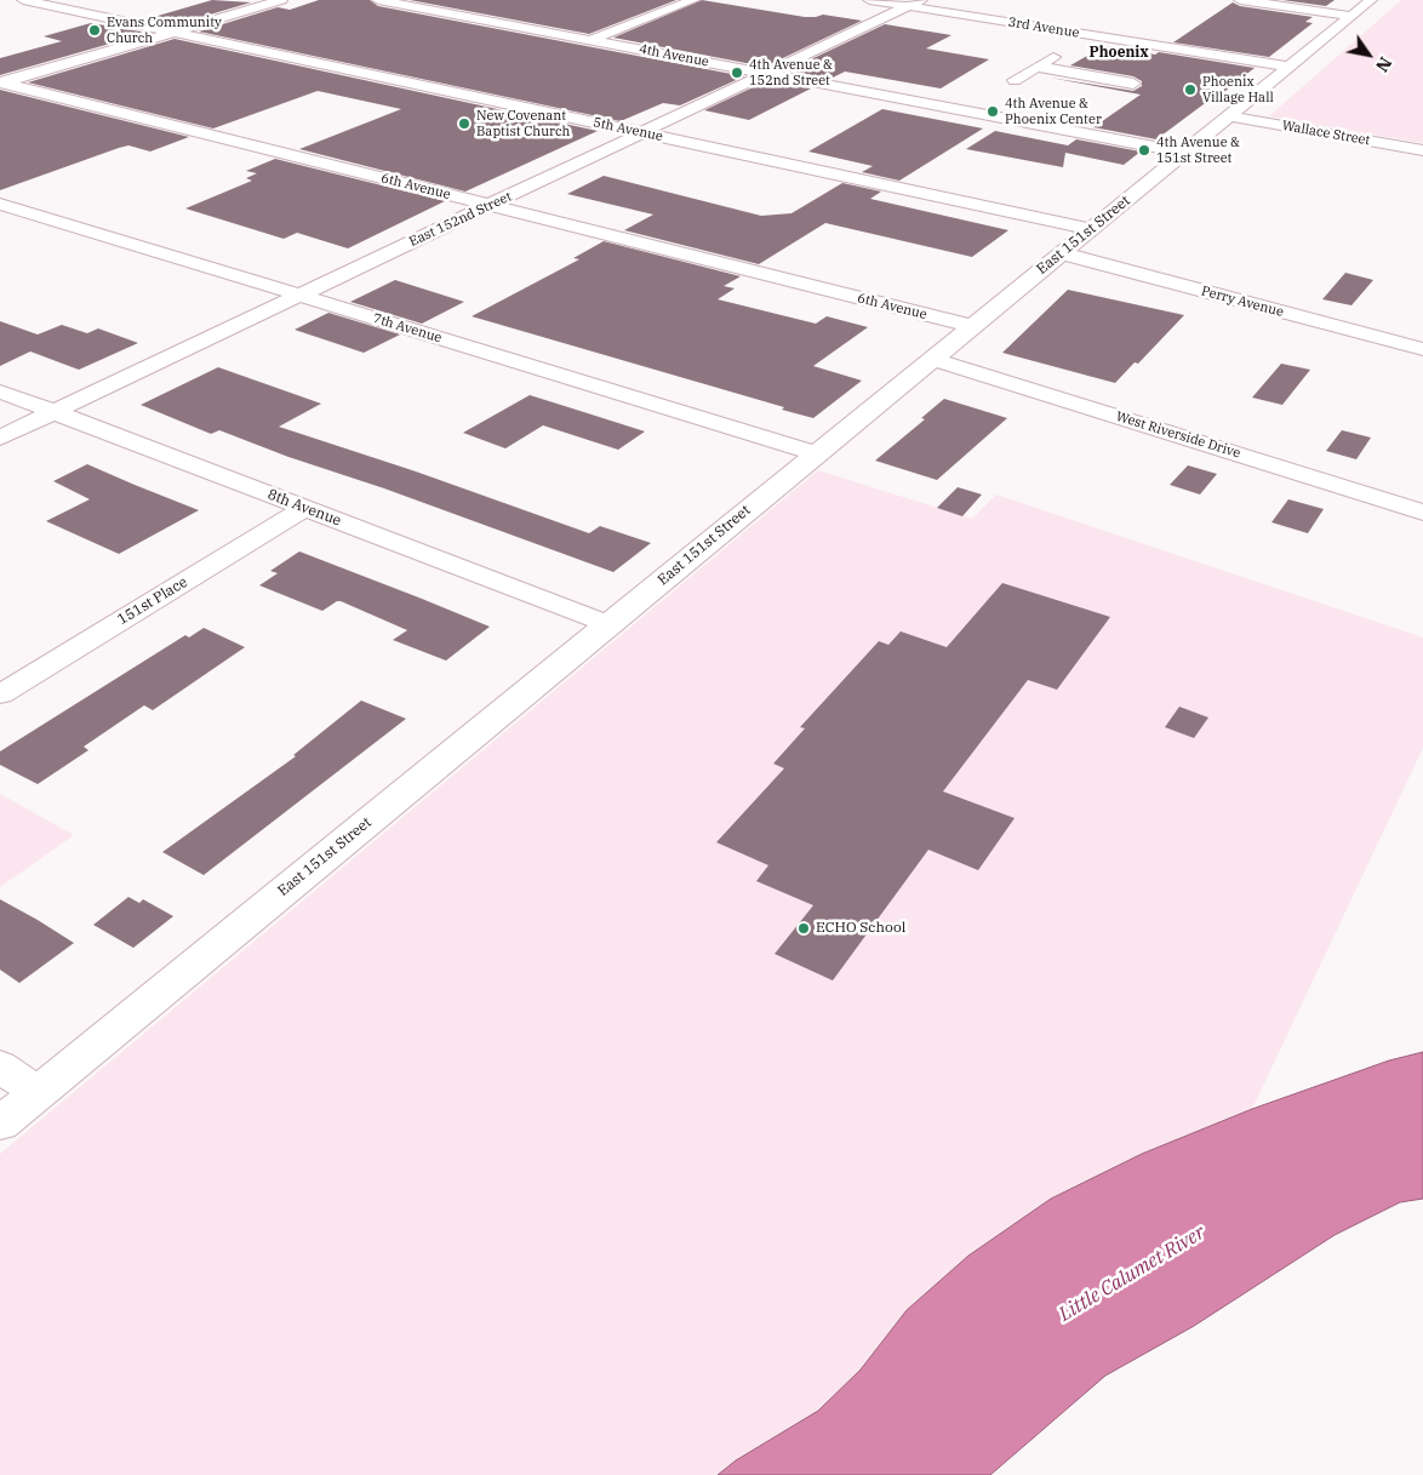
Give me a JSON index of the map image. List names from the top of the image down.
{
  "streets": {
    "street": [
      "3rd Avenue",
      "4th Avenue",
      "5th Avenue",
      "Wallace Street",
      "6th Avenue",
      "East 152nd Street",
      "East 151st Street",
      "Perry Avenue",
      "7th Avenue",
      "West Riverside Drive",
      "8th Avenue",
      "151st Place"
    ]
  },
  "crossings": [
    ["3rd Avenue", "East 152nd Street"],
    ["3rd Avenue", "East 151st Street"],
    ["4th Avenue", "East 152nd Street"],
    ["4th Avenue", "East 151st Street"],
    ["5th Avenue", "East 152nd Street"],
    ["5th Avenue", "East 151st Street"],
    ["Wallace Street", "East 151st Street"],
    ["6th Avenue", "East 152nd Street"],
    ["6th Avenue", "East 151st Street"],
    ["East 152nd Street", "7th Avenue"],
    ["East 152nd Street", "8th Avenue"],
    ["East 151st Street", "Perry Avenue"],
    ["East 151st Street", "7th Avenue"],
    ["East 151st Street", "West Riverside Drive"],
    ["East 151st Street", "8th Avenue"],
    ["8th Avenue", "151st Place"]
  ],
  "districts": ["Phoenix"],
  "water": ["Little Calumet River"],
  "places": [
    "Evans Community Church",
    "4th Avenue & 152nd Street",
    "Phoenix Village Hall",
    "4th Avenue & Phoenix Center",
    "New Covenant Baptist Church",
    "4th Avenue & 151st Street",
    "ECHO School"
  ],
  "north": "bottom right"
}
